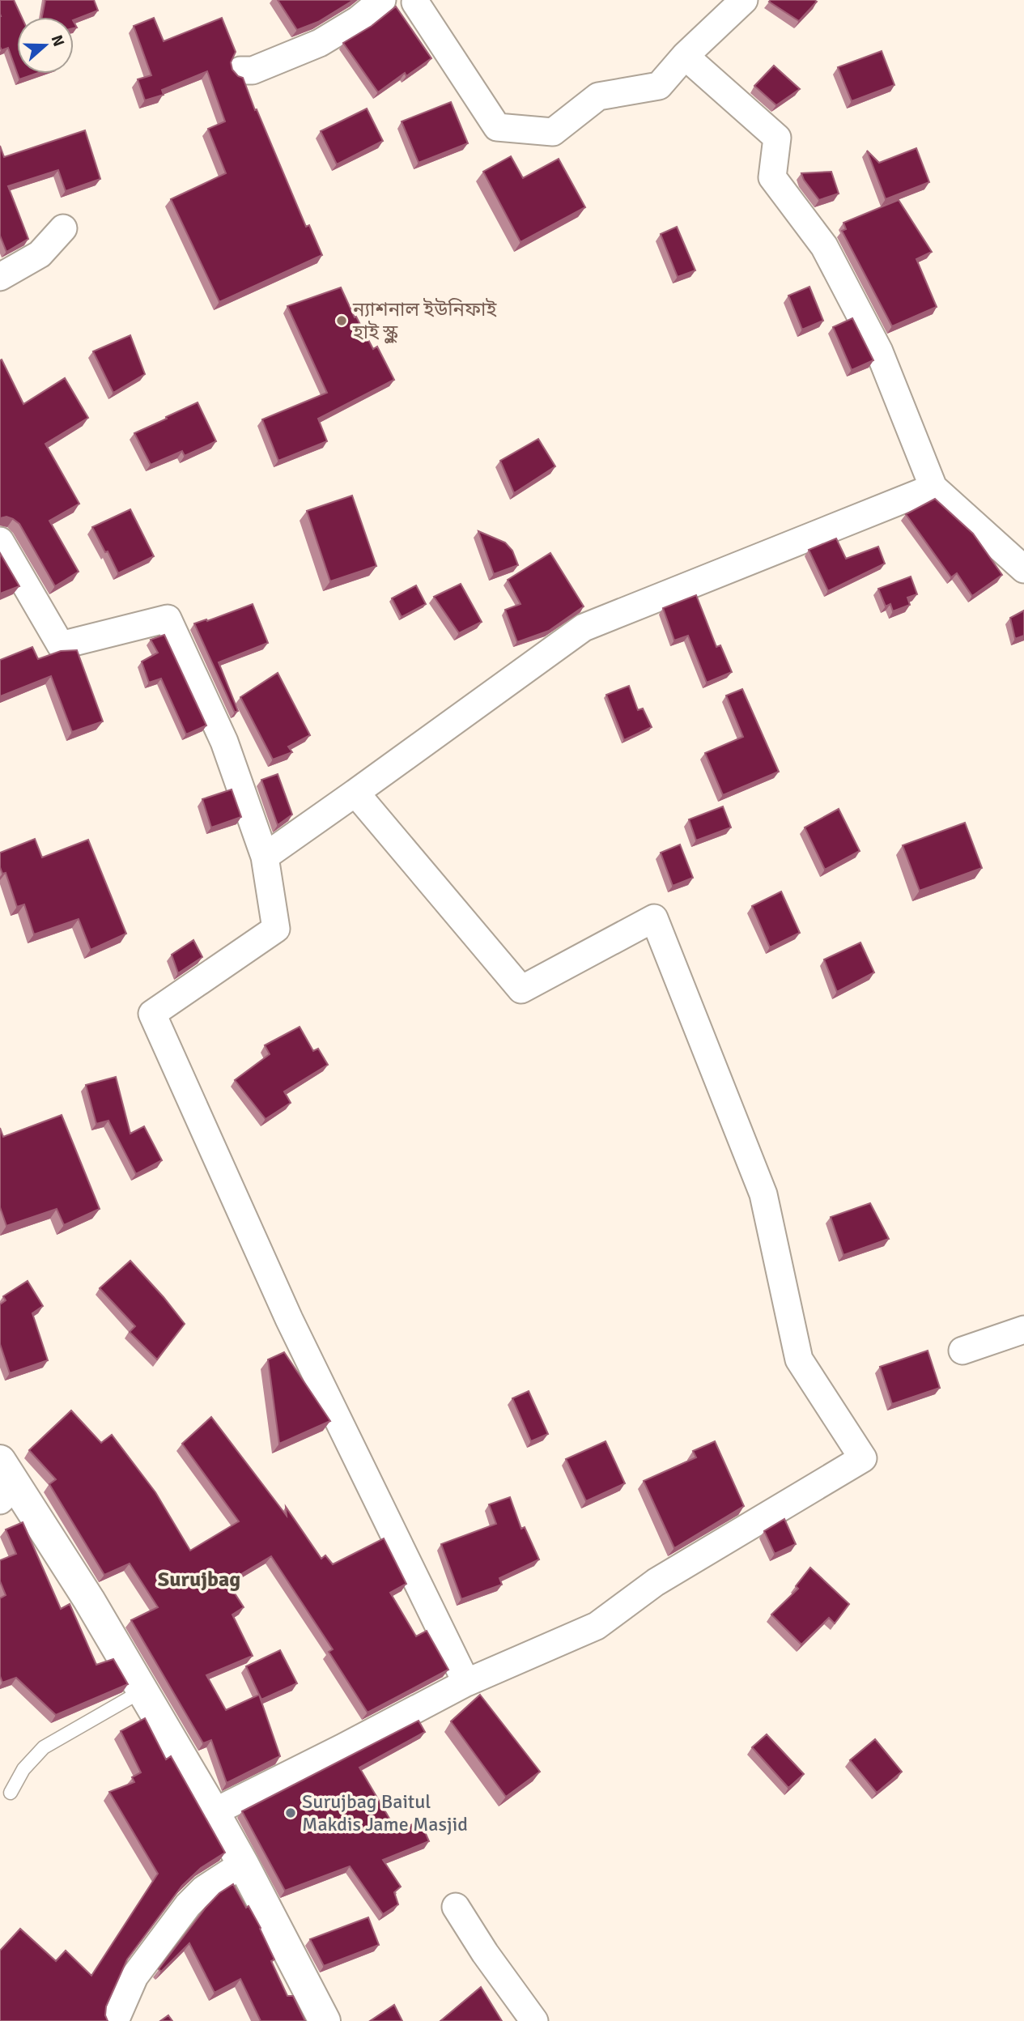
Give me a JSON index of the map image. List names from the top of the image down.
{
  "districts": ["Surujbag"],
  "places": ["ন্যাশনাল ইউনিফাই হাই স্কুল", "Surujbag Baitul Makdis Jame Masjid"],
  "north": "right"
}
